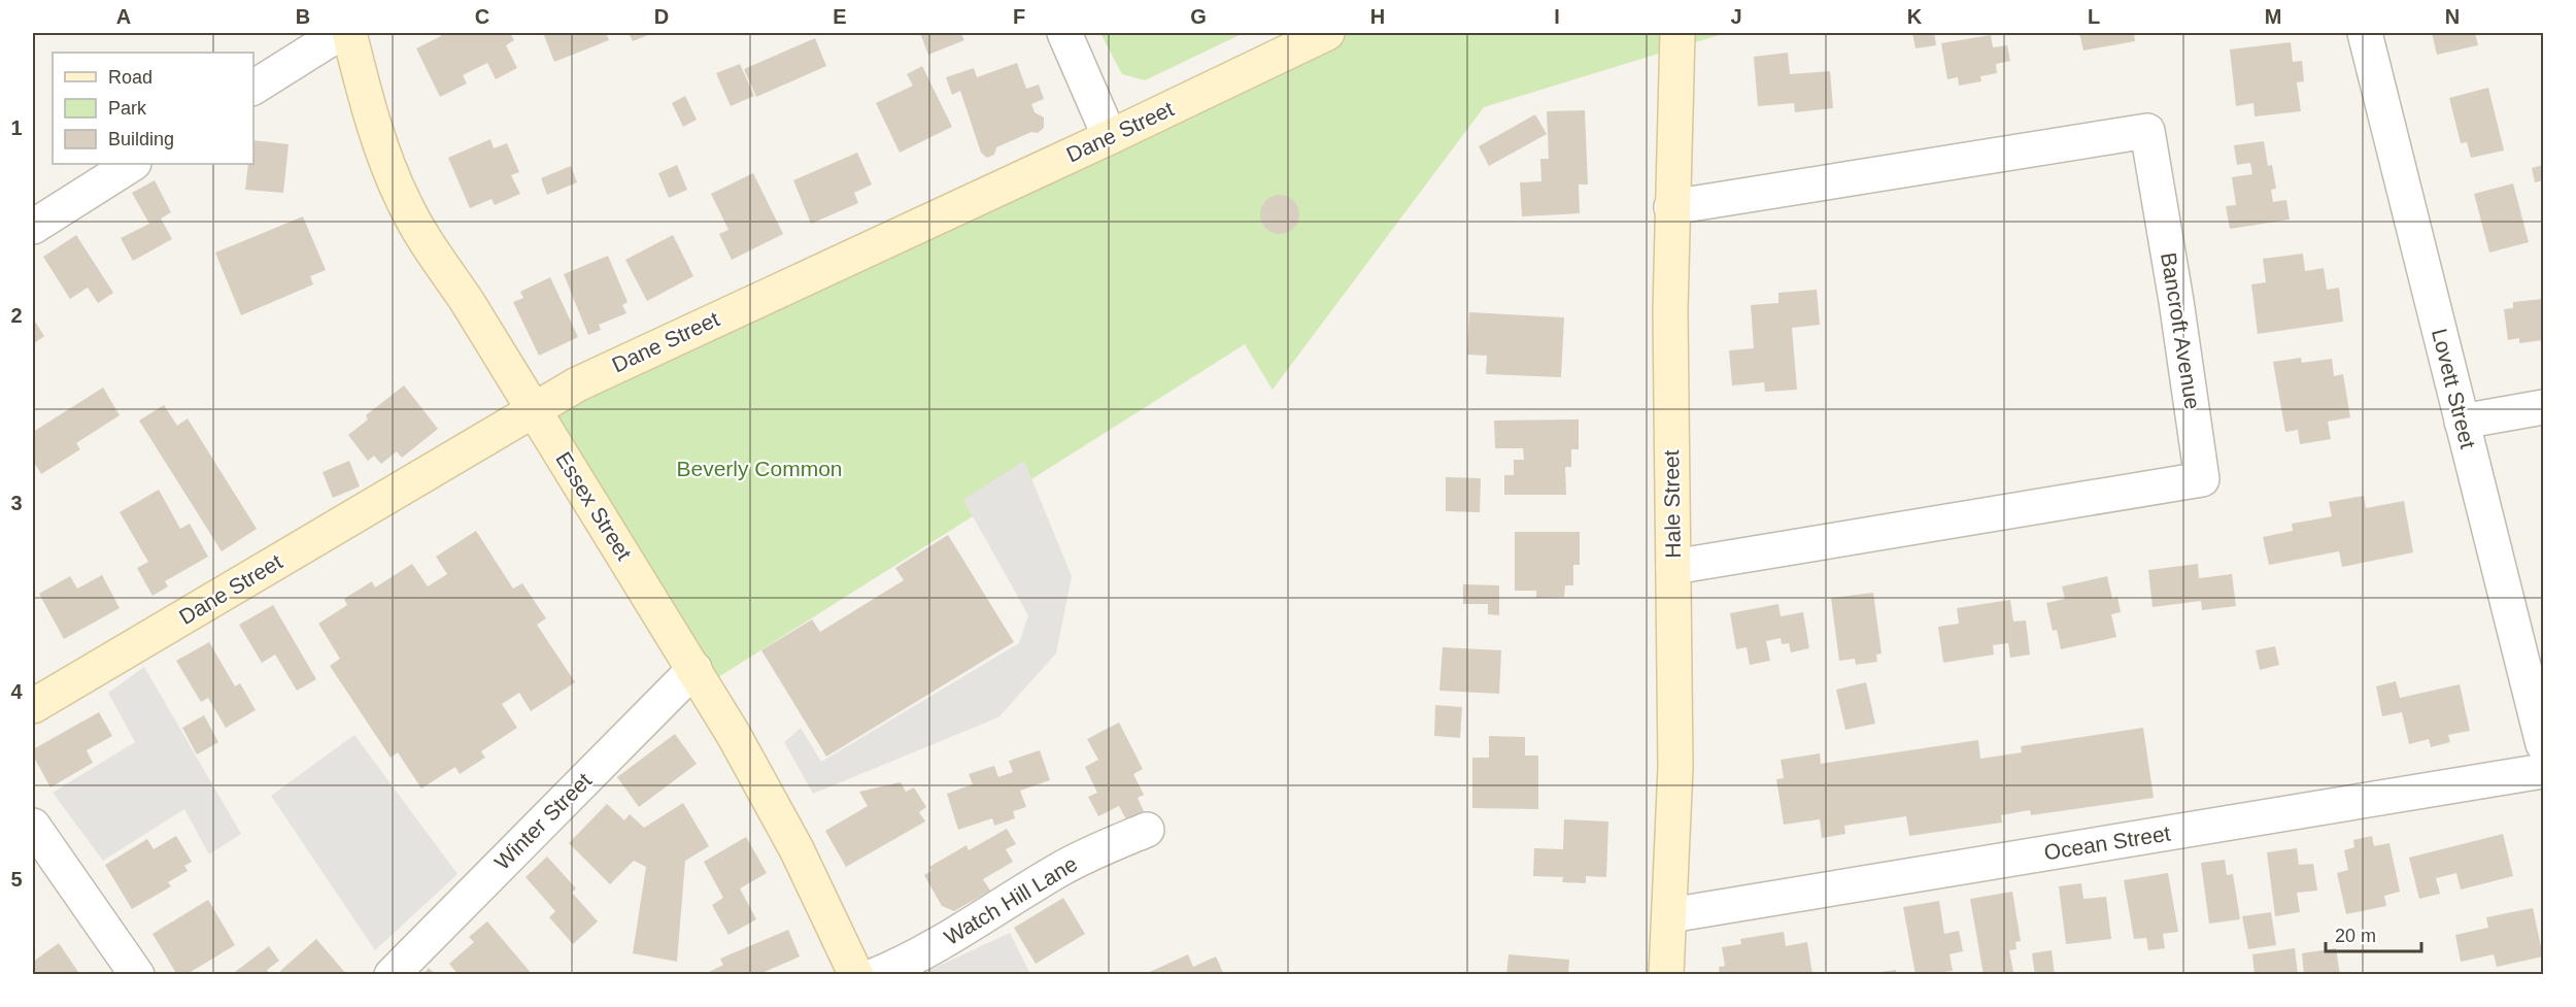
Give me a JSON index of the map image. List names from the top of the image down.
{
  "streets": {
    "main road": ["Dane Street", "Hale Street", "Essex Street"],
    "street": [
      "Bancroft Avenue",
      "Lovett Street",
      "Winter Street",
      "Ocean Street",
      "Watch Hill Lane"
    ]
  },
  "crossings": [
    ["Dane Street", "Essex Street"],
    ["Bancroft Avenue", "Hale Street"],
    ["Hale Street", "Ocean Street"],
    ["Essex Street", "Winter Street"]
  ],
  "parks": ["Beverly Common"],
  "legend": ["Road", "Park", "Building"],
  "scale_bar": "20 m",
  "grid": {
    "columns": [
      "A",
      "B",
      "C",
      "D",
      "E",
      "F",
      "G",
      "H",
      "I",
      "J",
      "K",
      "L",
      "M",
      "N"
    ],
    "rows": [
      "1",
      "2",
      "3",
      "4",
      "5"
    ]
  }
}
